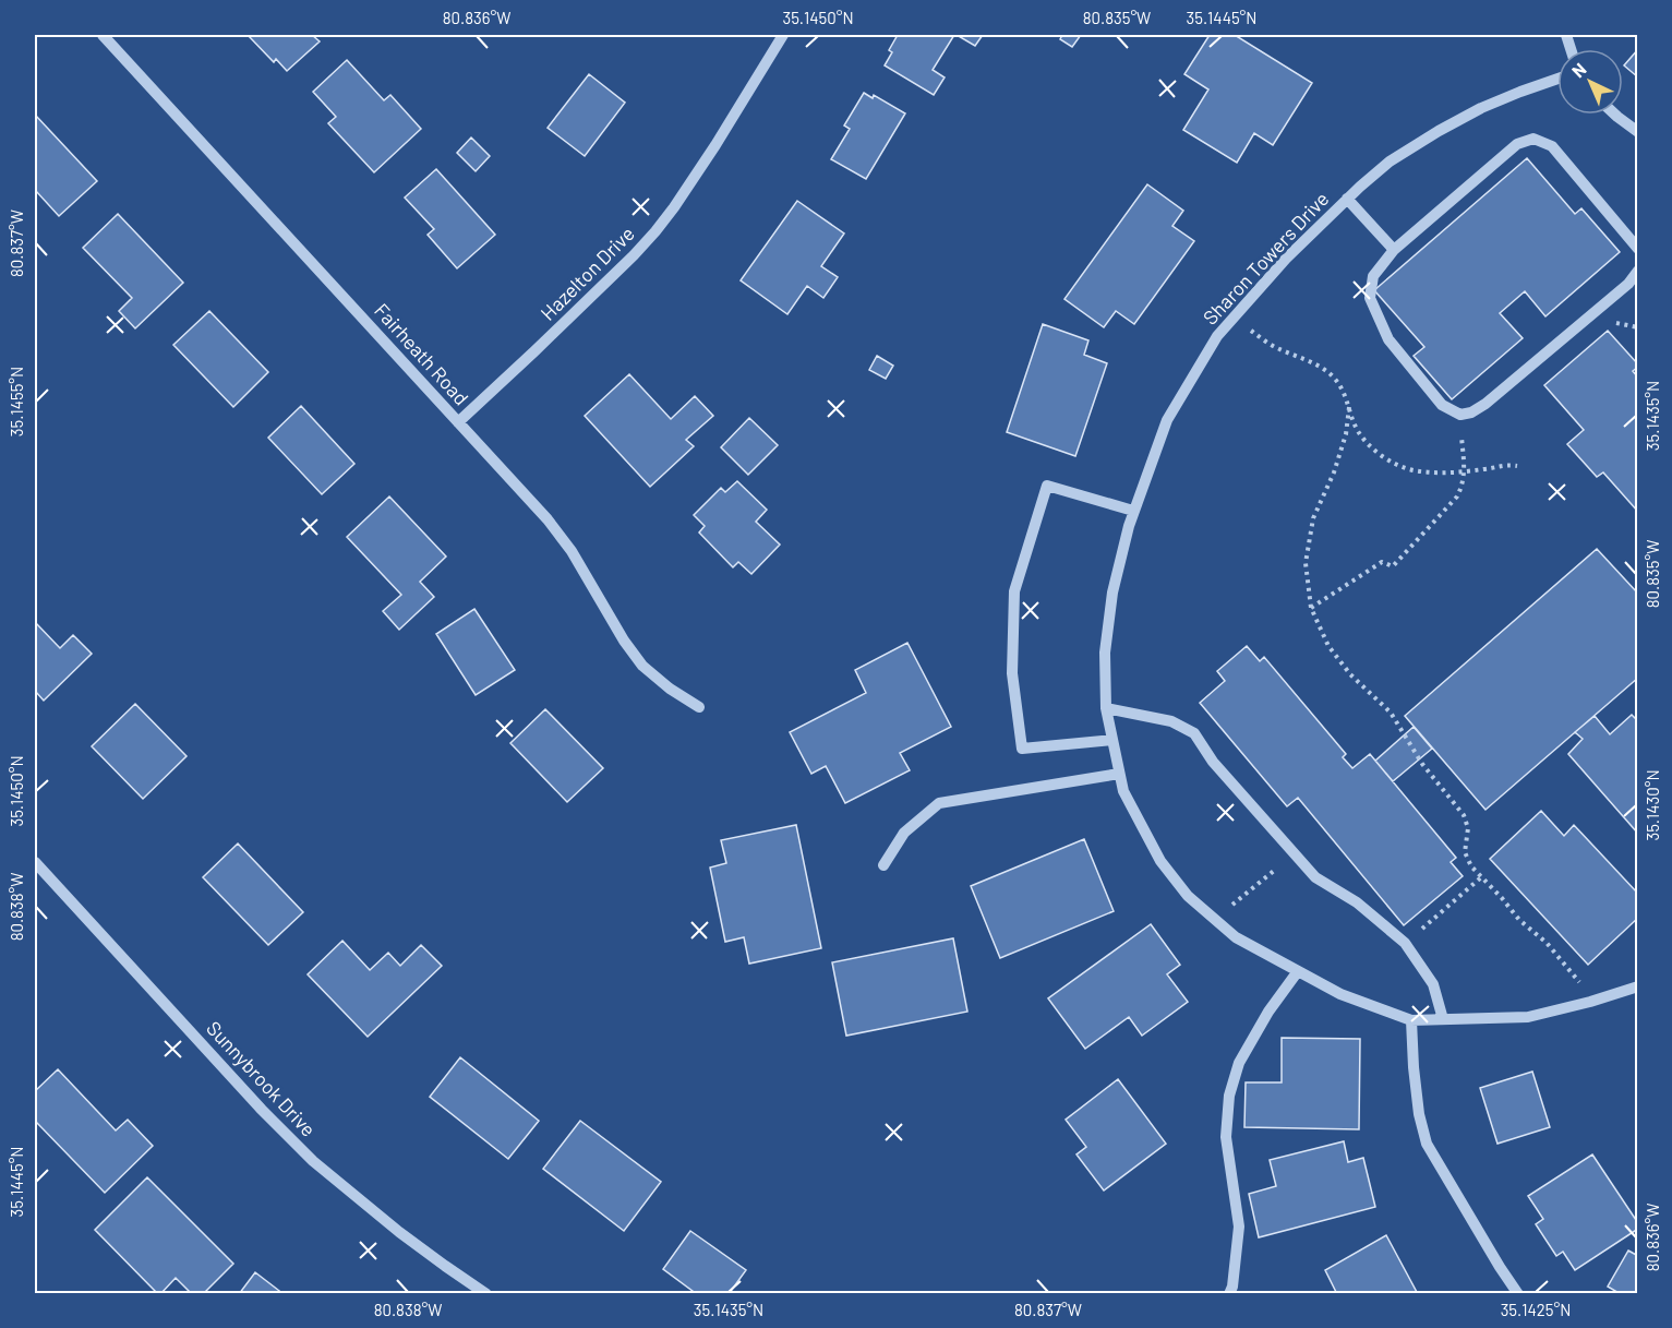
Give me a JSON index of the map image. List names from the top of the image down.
{
  "streets": {
    "street": [
      "Sharon Towers Drive",
      "Hazelton Drive",
      "Fairheath Road",
      "Sunnybrook Drive"
    ]
  },
  "crossings": [
    ["Hazelton Drive", "Fairheath Road"]
  ],
  "north": "top left",
  "coordinates": [
    "80.836°W",
    "35.1450°N",
    "80.835°W",
    "35.1445°N",
    "80.837°W",
    "35.1455°N",
    "35.1435°N",
    "35.1430°N",
    "80.838°W",
    "35.1425°N"
  ]
}
